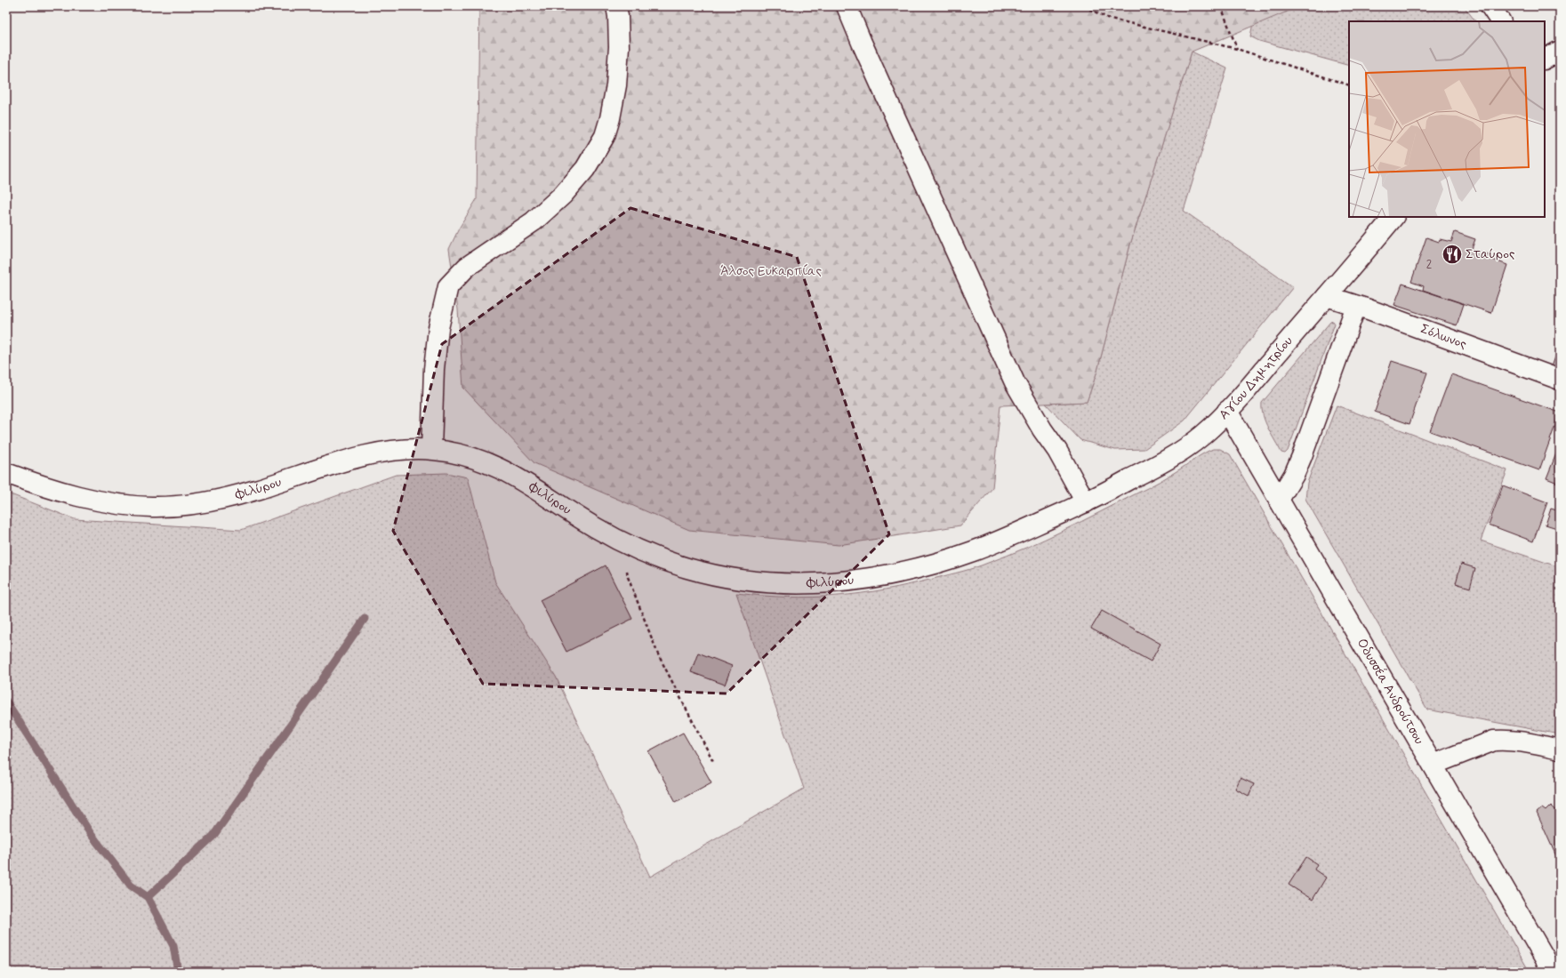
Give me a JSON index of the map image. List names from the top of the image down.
{
  "streets": {
    "street": [
      "Σόλωνος",
      "Αγίου Δημητρίου",
      "Φιλύρου",
      "Οδυσσέα Ανδρούτσου"
    ]
  },
  "crossings": [
    ["Σόλωνος", "Αγίου Δημητρίου"],
    ["Αγίου Δημητρίου", "Φιλύρου"],
    ["Αγίου Δημητρίου", "Οδυσσέα Ανδρούτσου"]
  ],
  "parks": ["Άλσος Ευκαρπίας"],
  "places": {
    "restaurant": ["Σταύρος"]
  },
  "house_numbers": ["2"]
}
